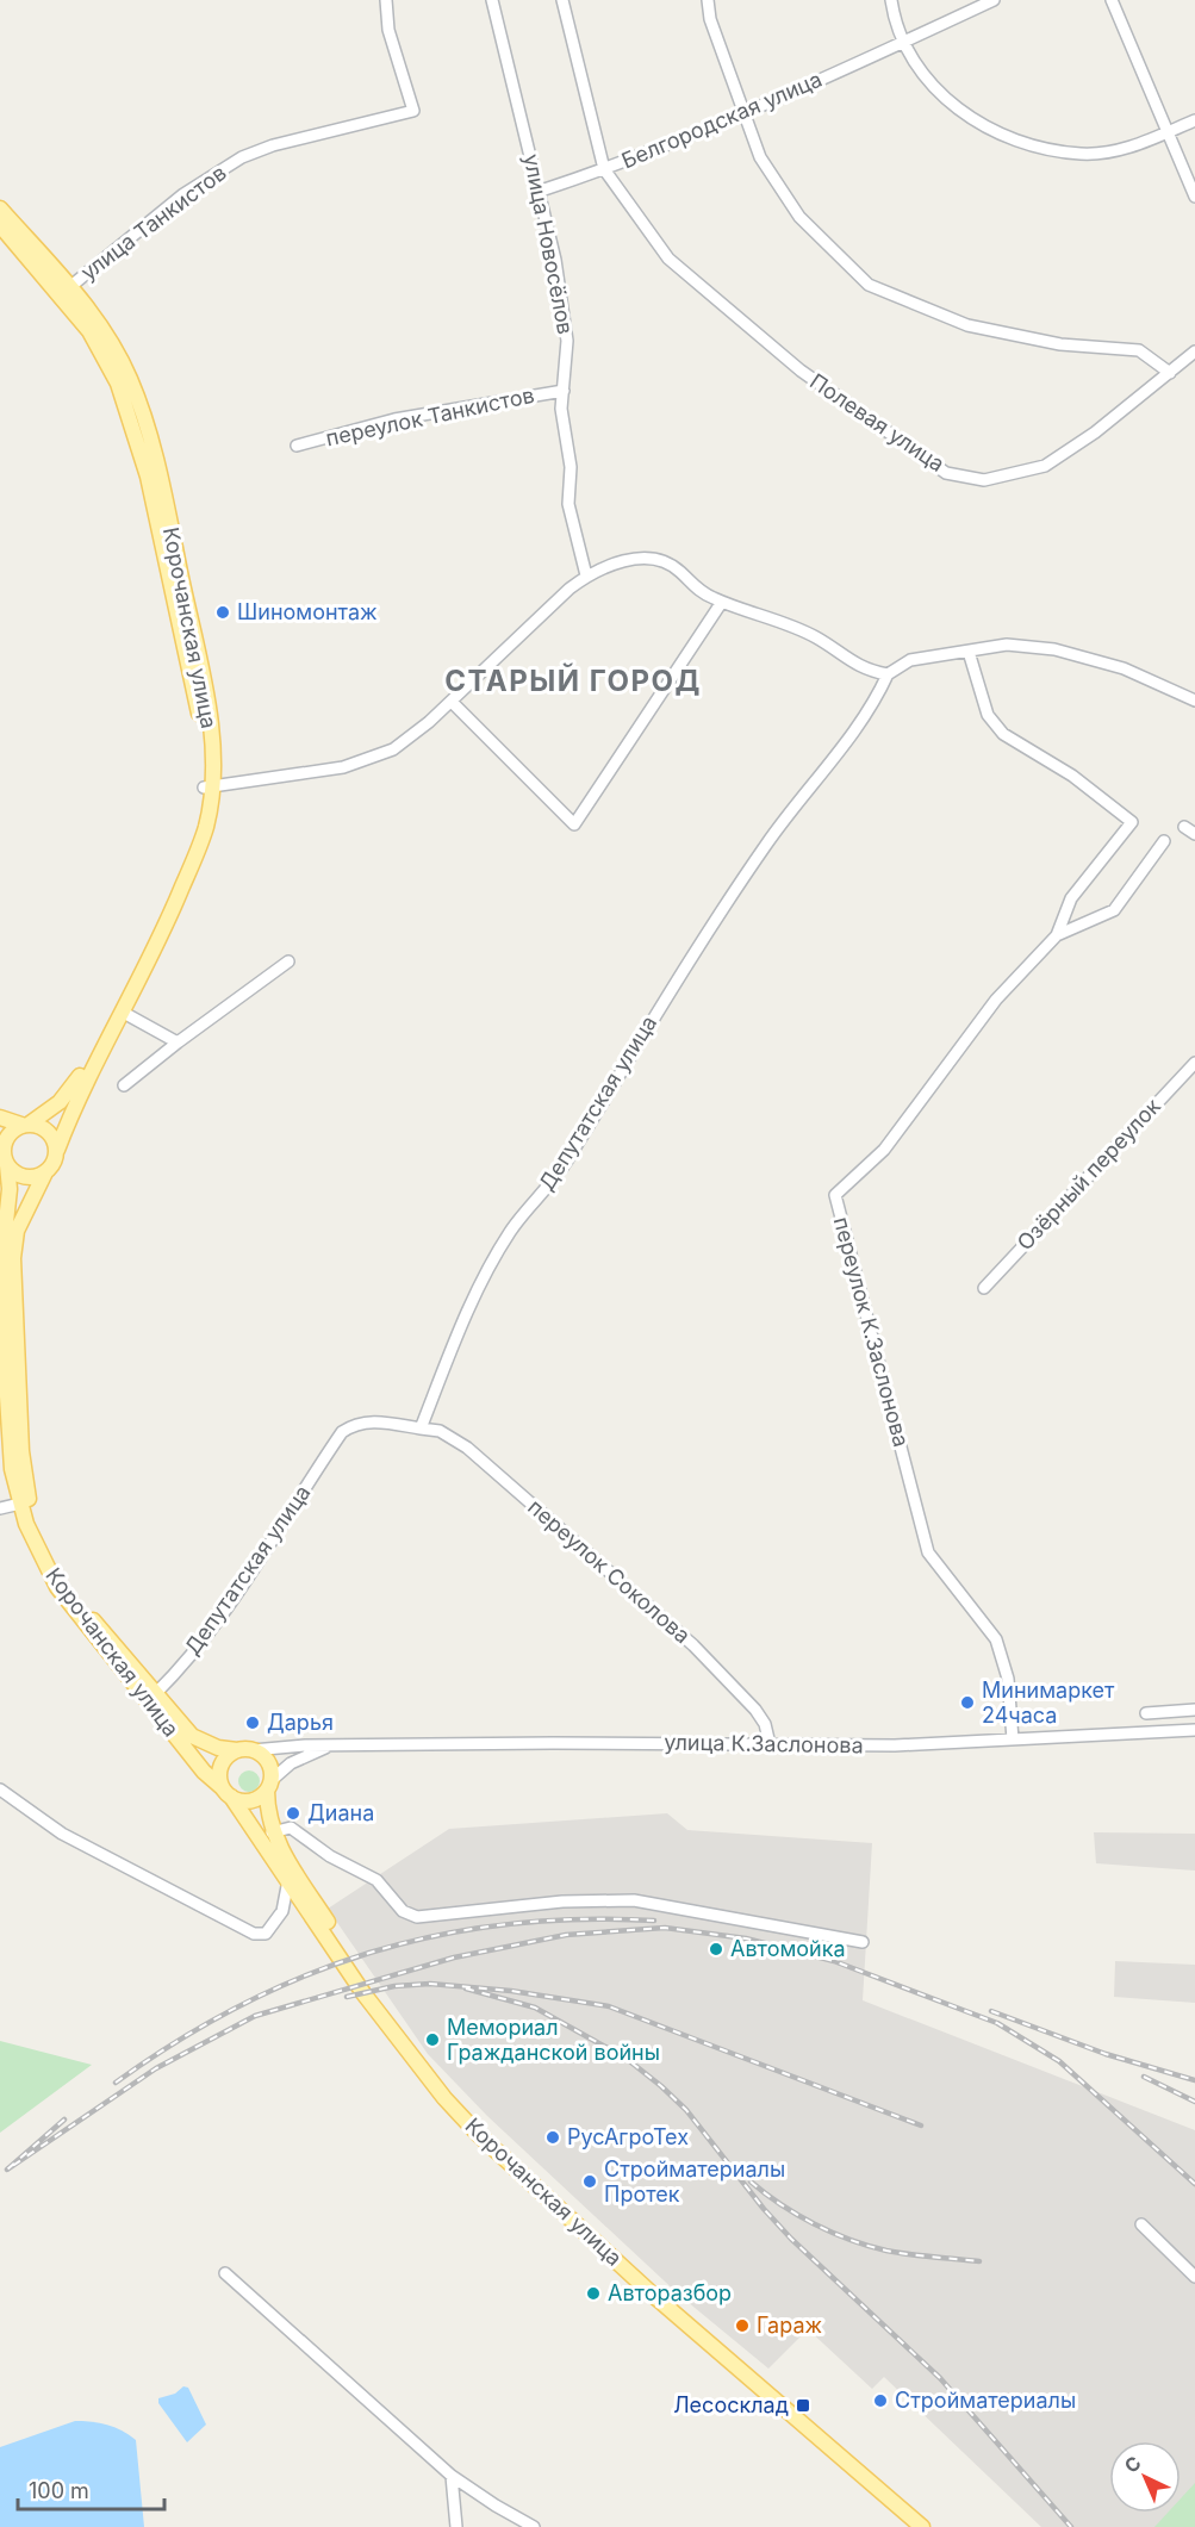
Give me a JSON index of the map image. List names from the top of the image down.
{
  "streets": {
    "main road": ["Корочанская улица"],
    "street": [
      "Белгородская улица",
      "улица Танкистов",
      "улица Новосёлов",
      "переулок Танкистов",
      "Полевая улица",
      "Депутатская улица",
      "Озёрный переулок",
      "переулок К.Заслонова",
      "переулок Соколова",
      "улица К.Заслонова"
    ]
  },
  "crossings": [
    ["Белгородская улица", "улица Новосёлов"],
    ["Белгородская улица", "Полевая улица"],
    ["улица Танкистов", "Корочанская улица"],
    ["улица Новосёлов", "переулок Танкистов"],
    ["Корочанская улица", "Депутатская улица"],
    ["Корочанская улица", "улица К.Заслонова"],
    ["Депутатская улица", "переулок Соколова"],
    ["переулок К.Заслонова", "улица К.Заслонова"],
    ["переулок Соколова", "улица К.Заслонова"]
  ],
  "districts": ["СТАРЫЙ ГОРОД"],
  "places": {
    "other": [
      "Шиномонтаж",
      "Минимаркет 24часа",
      "Дарья",
      "Диана",
      "Автомойка",
      "Мемориал Гражданской войны",
      "РусАгроТех",
      "Стройматериалы Протек",
      "Авторазбор",
      "Гараж",
      "Стройматериалы"
    ],
    "transit": ["Лесосклад"]
  },
  "scale_bar": "100 m",
  "north": "top left"
}
